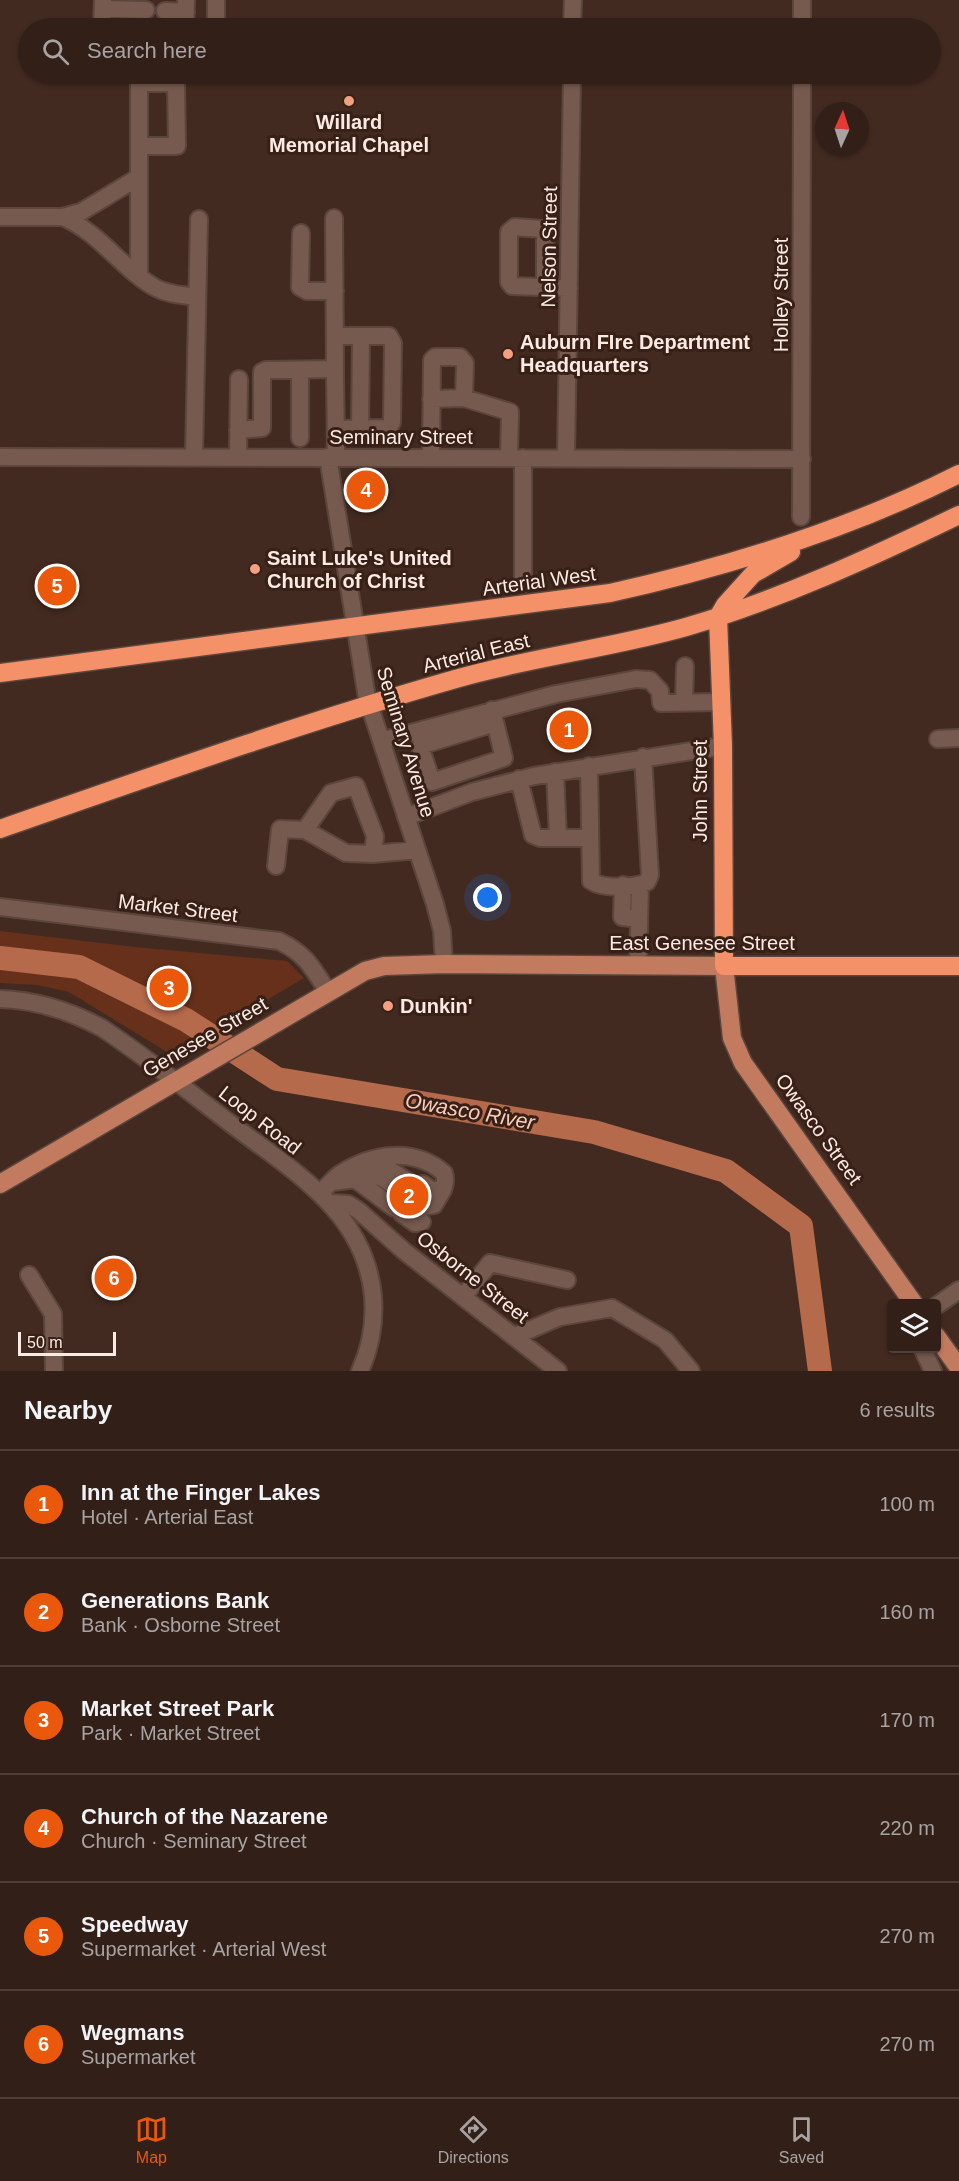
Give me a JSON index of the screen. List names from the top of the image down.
{
  "streets": {
    "highway": [
      "Arterial West",
      "Arterial East",
      "John Street",
      "East Genesee Street"
    ],
    "main road": ["Genesee Street", "Owasco Street"],
    "street": [
      "Nelson Street",
      "Holley Street",
      "Seminary Street",
      "Seminary Avenue",
      "Market Street",
      "Loop Road",
      "Osborne Street"
    ]
  },
  "crossings": [
    ["Nelson Street", "Seminary Street"],
    ["Holley Street", "Seminary Street"],
    ["Seminary Street", "Seminary Avenue"],
    ["Arterial West", "Seminary Avenue"],
    ["Arterial East", "Seminary Avenue"],
    ["Arterial East", "John Street"],
    ["Seminary Avenue", "East Genesee Street"],
    ["Seminary Avenue", "Genesee Street"],
    ["John Street", "East Genesee Street"],
    ["John Street", "Owasco Street"],
    ["Market Street", "Genesee Street"],
    ["East Genesee Street", "Genesee Street"],
    ["East Genesee Street", "Owasco Street"],
    ["Genesee Street", "Loop Road"],
    ["Loop Road", "Osborne Street"]
  ],
  "water": ["Owasco River"],
  "places": [
    "Willard Memorial Chapel",
    "Auburn FIre Department Headquarters",
    "Saint Luke's United Church of Christ",
    "Dunkin'"
  ],
  "scale_bar": "50 m",
  "north": "top",
  "page": {
    "search": "Search here",
    "pins": [
      "4",
      "5",
      "1",
      "3",
      "2",
      "6"
    ],
    "scale": "50 m",
    "heading": ["Nearby", "6 results"],
    "list": [
      {
        "mark": "1",
        "name": "Inn at the Finger Lakes",
        "note": "Hotel · Arterial East",
        "value": "100 m"
      },
      {
        "mark": "2",
        "name": "Generations Bank",
        "note": "Bank · Osborne Street",
        "value": "160 m"
      },
      {
        "mark": "3",
        "name": "Market Street Park",
        "note": "Park · Market Street",
        "value": "170 m"
      },
      {
        "mark": "4",
        "name": "Church of the Nazarene",
        "note": "Church · Seminary Street",
        "value": "220 m"
      },
      {
        "mark": "5",
        "name": "Speedway",
        "note": "Supermarket · Arterial West",
        "value": "270 m"
      },
      {
        "mark": "6",
        "name": "Wegmans",
        "note": "Supermarket",
        "value": "270 m"
      }
    ],
    "nav": ["Map", "Directions", "Saved"]
  }
}
